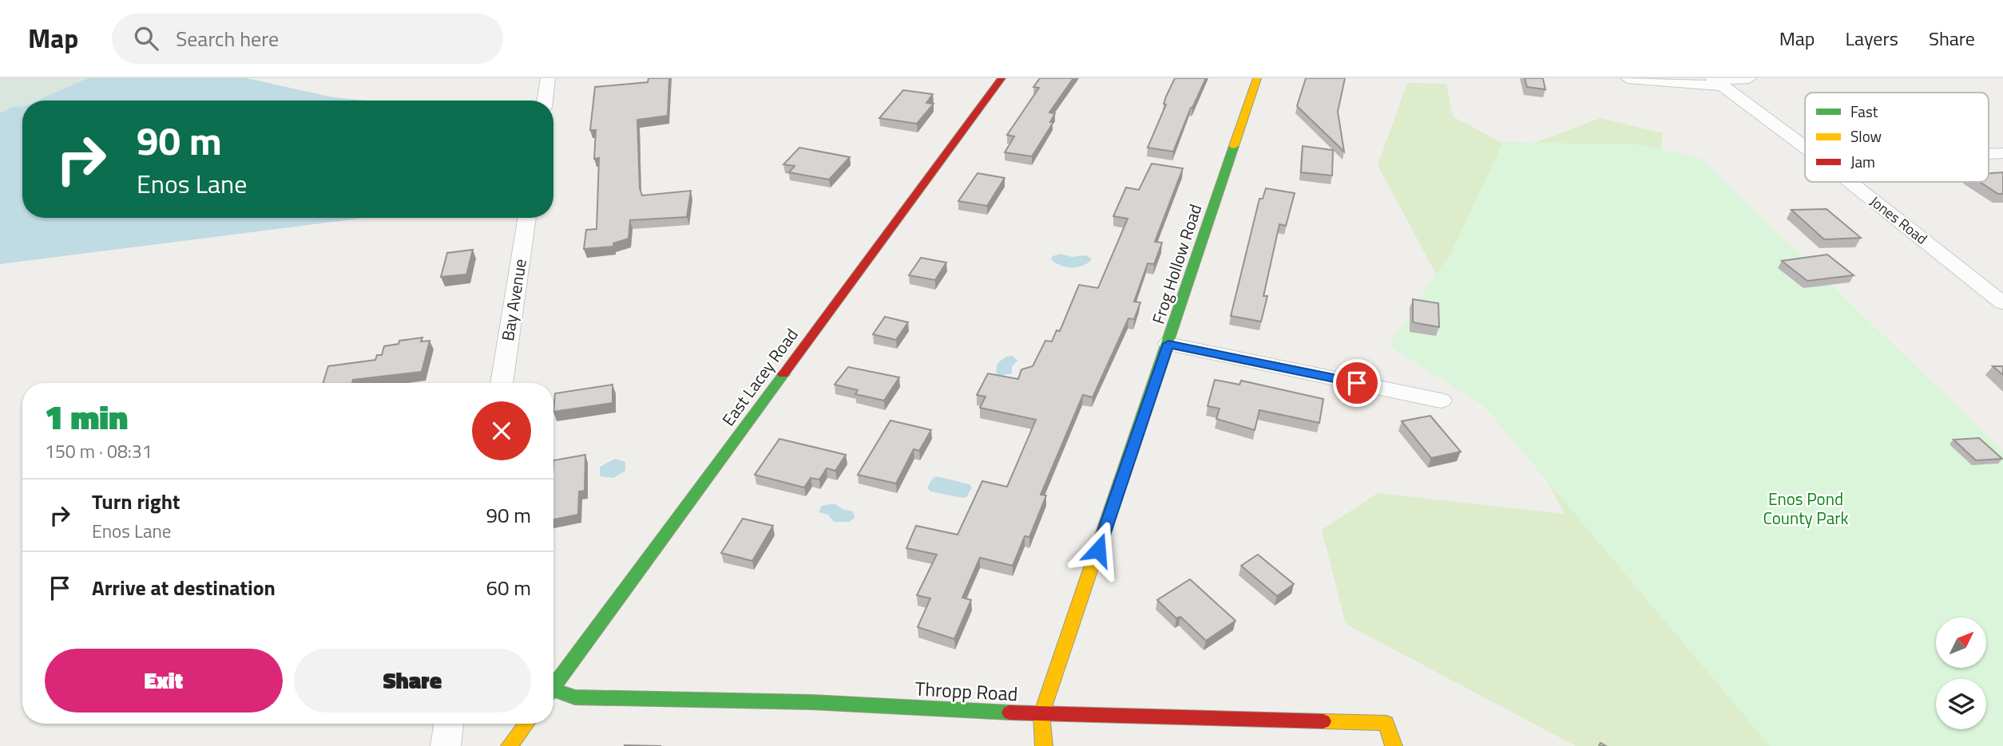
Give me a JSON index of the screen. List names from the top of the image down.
{
  "streets": {
    "street": [
      "Jones Road",
      "Frog Hollow Road",
      "Bay Avenue",
      "East Lacey Road",
      "Thropp Road"
    ]
  },
  "crossings": [
    ["Frog Hollow Road", "Thropp Road"]
  ],
  "parks": ["Enos Pond County Park"],
  "legend": ["Fast", "Slow", "Jam"],
  "north": "top right",
  "page": {
    "header": "Map",
    "search": "Search here",
    "nav": ["Map", "Layers", "Share"],
    "turn": ["90 m", "Enos Lane"],
    "heading": ["1 min", "150 m · 08:31"],
    "list": [
      {
        "name": "Turn right",
        "note": "Enos Lane",
        "value": "90 m"
      },
      {
        "name": "Arrive at destination",
        "value": "60 m"
      }
    ],
    "buttons": ["Exit", "Share"]
  }
}
